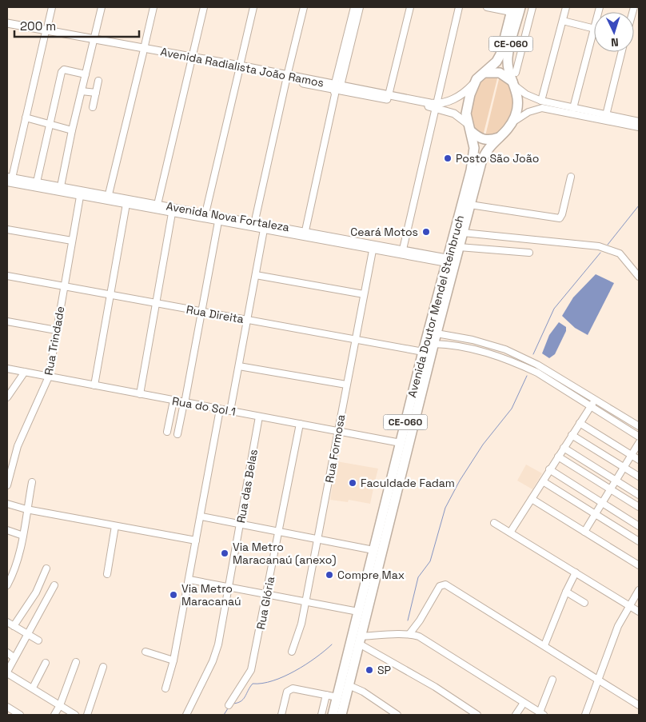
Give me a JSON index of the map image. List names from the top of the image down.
{
  "streets": {
    "highway": ["CE-060", "Avenida Doutor Mendel Steinbruch"],
    "main road": ["Avenida Radialista João Ramos"],
    "street": [
      "Avenida Nova Fortaleza",
      "Rua Direita",
      "Rua Trindade",
      "Rua do Sol 1",
      "Rua Formosa",
      "Rua das Belas",
      "Rua Glória"
    ]
  },
  "crossings": [
    ["CE-060", "Avenida Radialista João Ramos"],
    ["CE-060", "Avenida Doutor Mendel Steinbruch"],
    ["Avenida Radialista João Ramos", "Avenida Doutor Mendel Steinbruch"],
    ["Avenida Nova Fortaleza", "Avenida Doutor Mendel Steinbruch"],
    ["Avenida Nova Fortaleza", "Rua Trindade"],
    ["Avenida Nova Fortaleza", "Rua Formosa"],
    ["Avenida Doutor Mendel Steinbruch", "Rua Direita"],
    ["Avenida Doutor Mendel Steinbruch", "Rua do Sol 1"],
    ["Rua Direita", "Rua Trindade"],
    ["Rua Direita", "Rua Formosa"],
    ["Rua Trindade", "Rua do Sol 1"],
    ["Rua do Sol 1", "Rua Formosa"],
    ["Rua do Sol 1", "Rua das Belas"],
    ["Rua do Sol 1", "Rua Glória"]
  ],
  "places": [
    "Posto São João",
    "Ceará Motos",
    "Faculdade Fadam",
    "Via Metro Maracanaú (anexo)",
    "Compre Max",
    "Via Metro Maracanaú",
    "SP"
  ],
  "scale_bar": "200 m",
  "north": "bottom"
}
